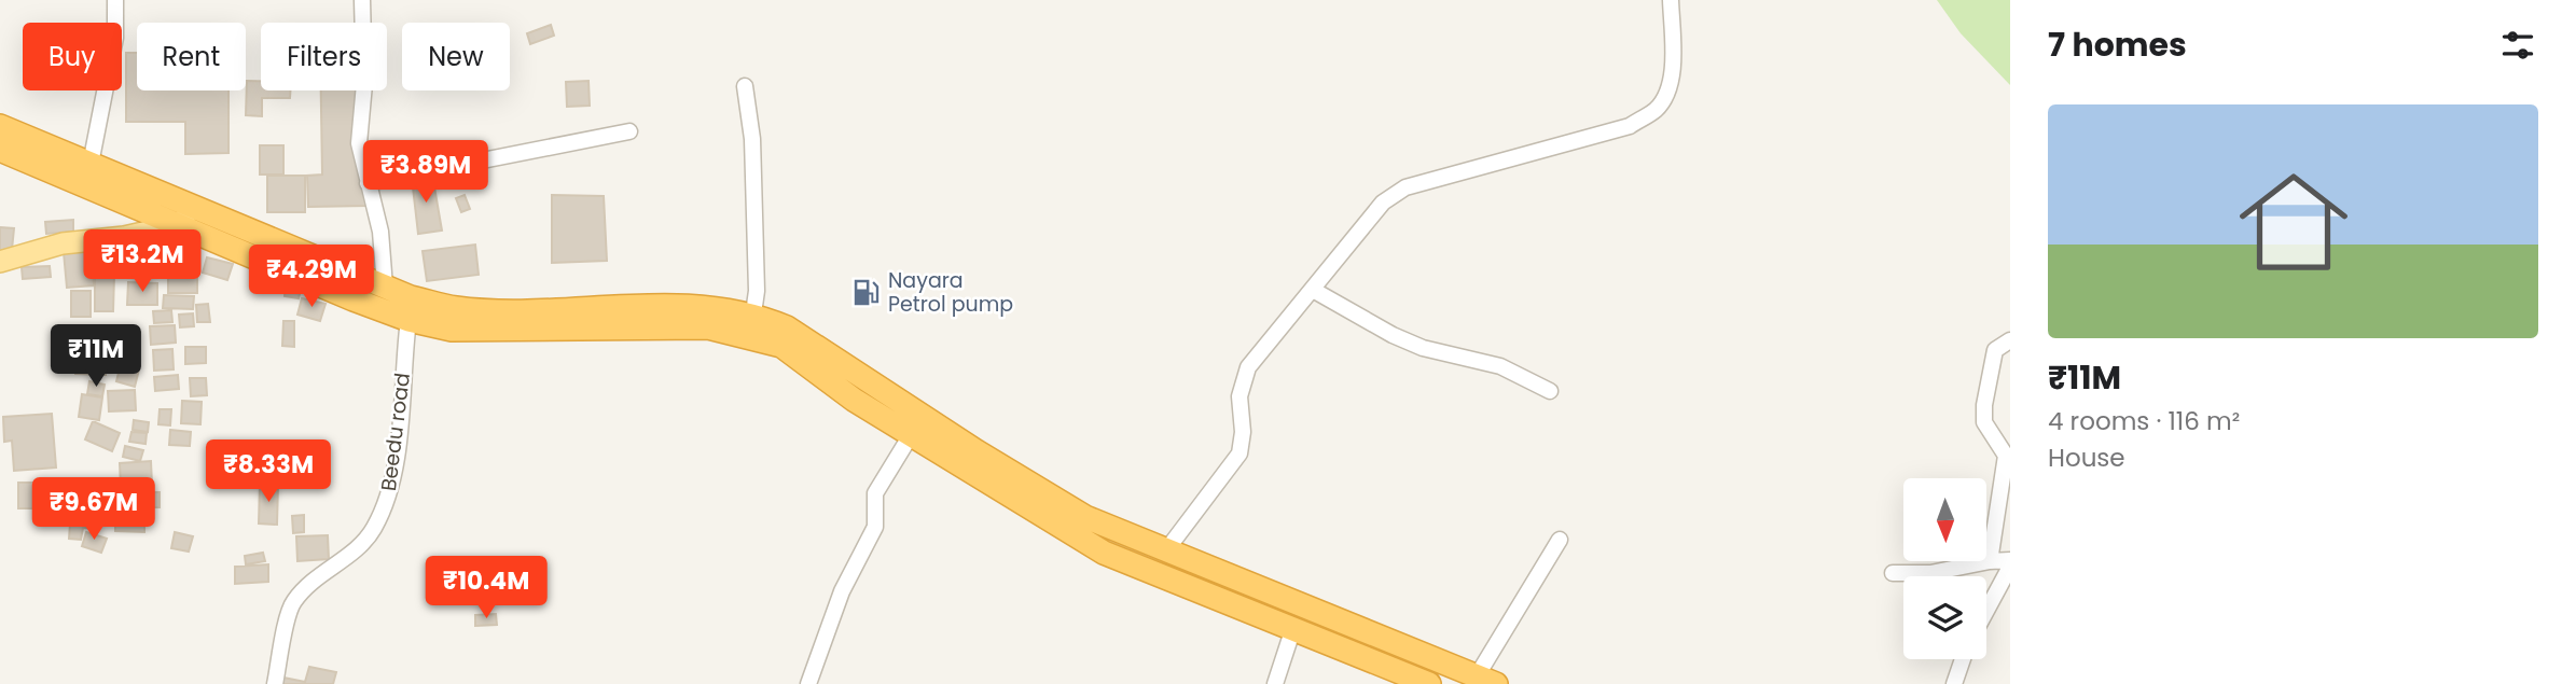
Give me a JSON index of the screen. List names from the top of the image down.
{
  "streets": {
    "street": ["Beedu road"]
  },
  "places": {
    "fuel station": ["Nayara Petrol pump"]
  },
  "north": "bottom",
  "page": {
    "heading": "7 homes",
    "chip": [
      "Buy",
      "Rent",
      "Filters",
      "New"
    ],
    "list": [
      {
        "name": "₹11M",
        "note": "4 rooms · 116 m² · House"
      }
    ],
    "price": [
      "₹3.89M",
      "₹13.2M",
      "₹4.29M",
      "₹11M",
      "₹8.33M",
      "₹9.67M",
      "₹10.4M"
    ]
  }
}
